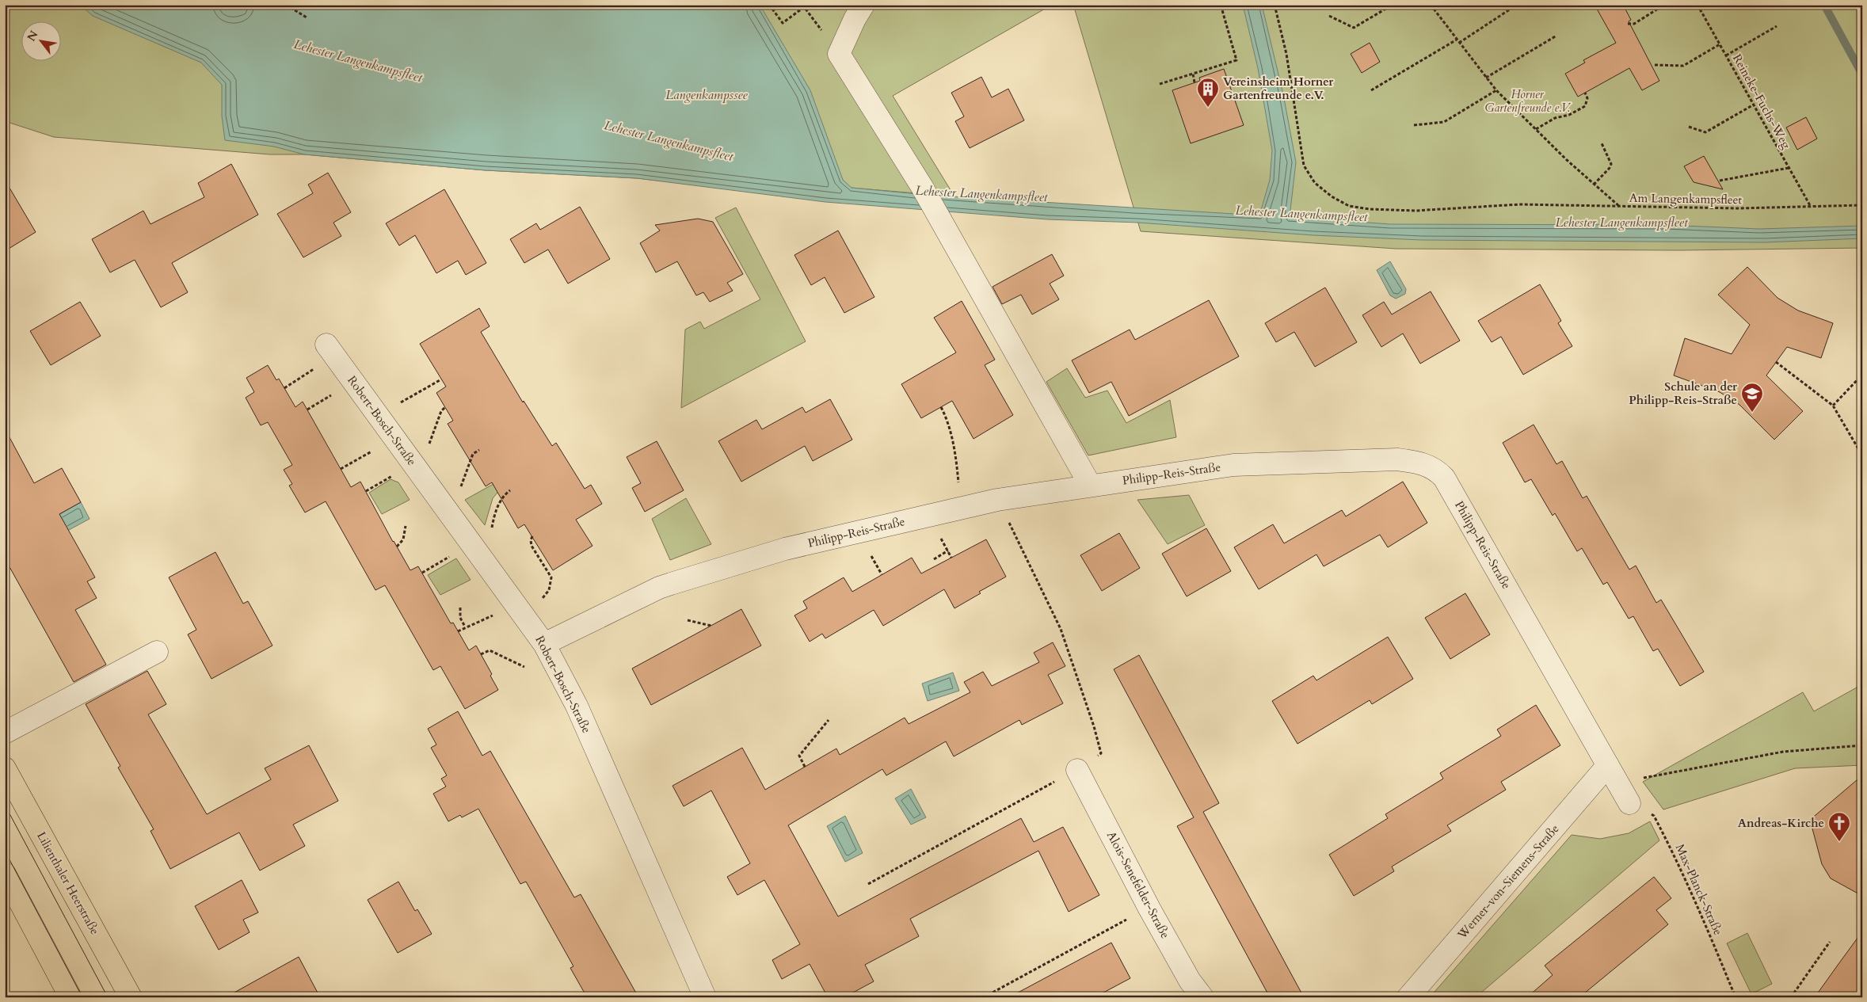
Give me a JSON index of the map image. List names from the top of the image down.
{
  "streets": {
    "main road": ["Lilienthaler Heerstraße"],
    "street": [
      "Robert-Bosch-Straße",
      "Philipp-Reis-Straße",
      "Werner-von-Siemens-Straße",
      "Alois-Senefelder-Straße"
    ],
    "path": ["Reineke-Fuchs-Weg", "Am Langenkampsfleet", "Max-Planck-Straße"]
  },
  "crossings": [
    ["Reineke-Fuchs-Weg", "Am Langenkampsfleet"],
    ["Robert-Bosch-Straße", "Philipp-Reis-Straße"],
    ["Philipp-Reis-Straße", "Werner-von-Siemens-Straße"],
    ["Philipp-Reis-Straße", "Max-Planck-Straße"]
  ],
  "water": ["Lehester Langenkampsfleet", "Langenkampssee"],
  "parks": ["Horner Gartenfreunde e.V."],
  "places": {
    "building": ["Vereinsheim Horner Gartenfreunde e.V."],
    "school or university": ["Schule an der Philipp-Reis-Straße"],
    "church": ["Andreas-Kirche"]
  },
  "north": "top left"
}
